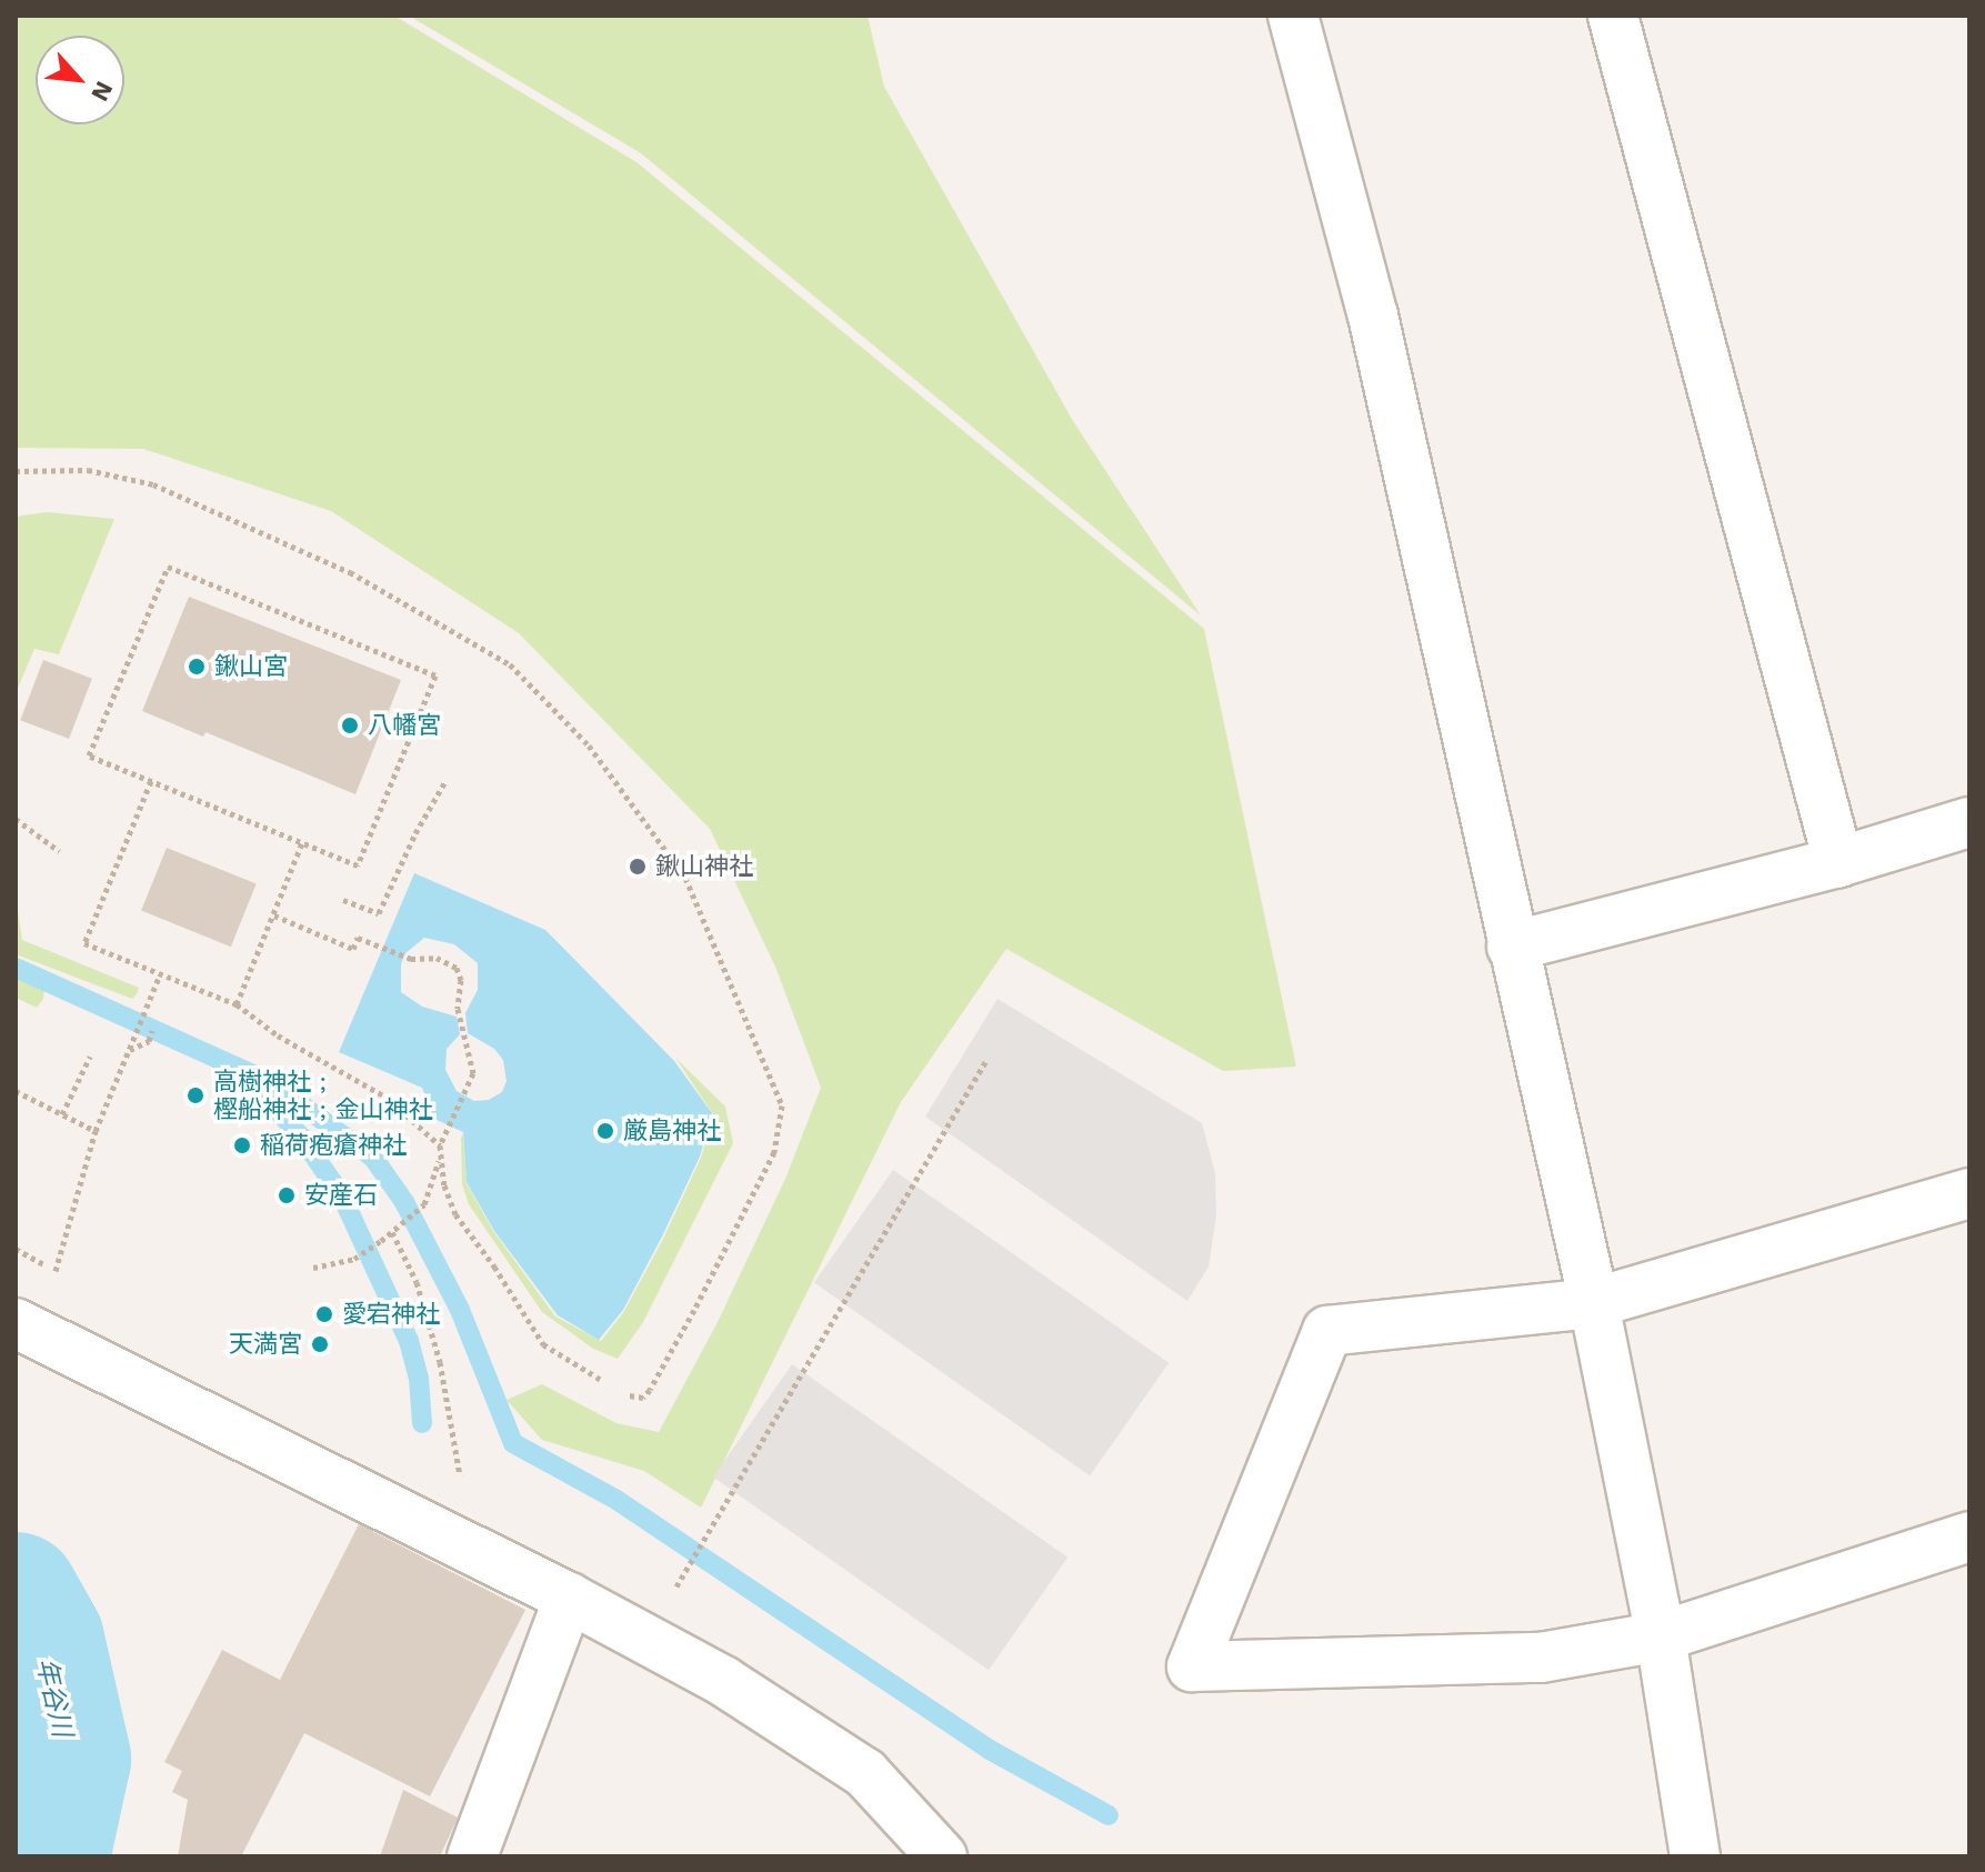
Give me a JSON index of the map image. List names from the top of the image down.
{
  "water": ["年谷川"],
  "places": [
    "鍬山宮",
    "八幡宮",
    "鍬山神社",
    "高樹神社 ; 樫船神社 ; 金山神社",
    "厳島神社",
    "稲荷疱瘡神社",
    "安産石",
    "愛宕神社",
    "天満宮"
  ],
  "north": "bottom right"
}
